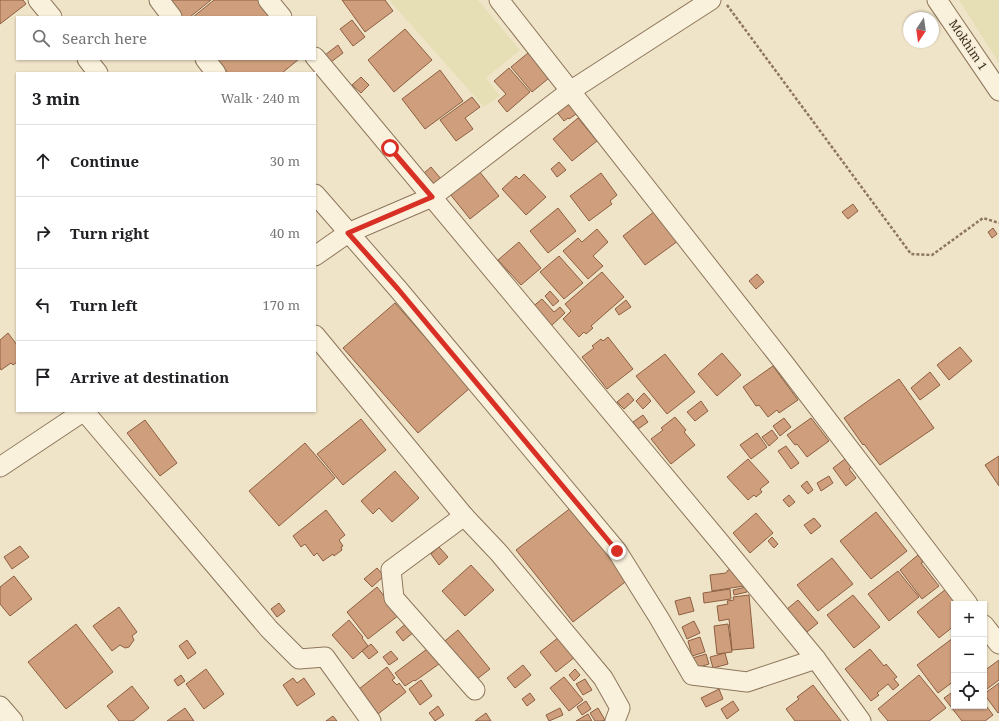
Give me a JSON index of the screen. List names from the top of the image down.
{
  "streets": {
    "street": ["Mokhim 1"]
  },
  "north": "bottom",
  "page": {
    "search": "Search here",
    "heading": ["3 min", "Walk · 240 m"],
    "list": [
      ["Continue", "30 m"],
      ["Turn right", "40 m"],
      ["Turn left", "170 m"],
      "Arrive at destination"
    ],
    "map_buttons": ["+", "−"]
  }
}
